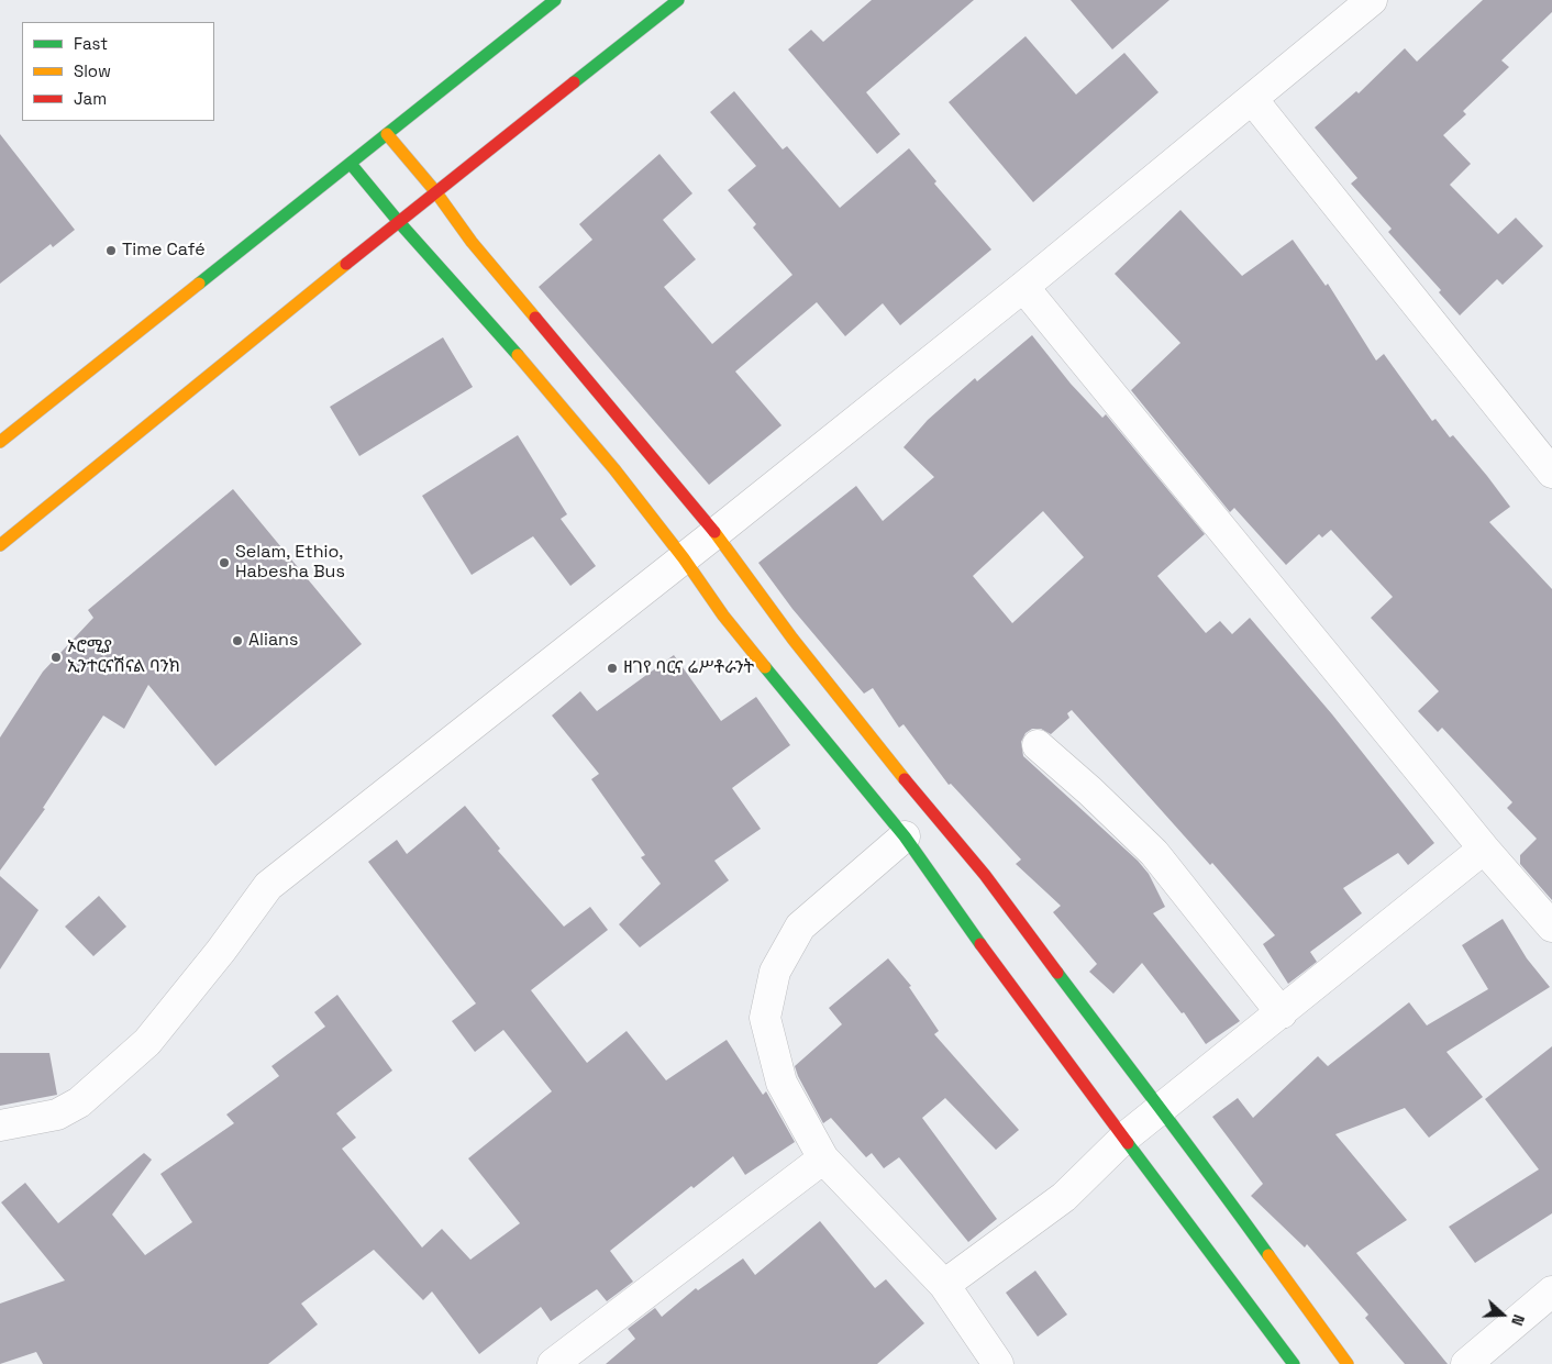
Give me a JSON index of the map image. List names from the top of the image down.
{
  "places": [
    "Time Café",
    "Selam, Ethio, Habesha Bus",
    "Alians",
    "ኦሮሚያ ኢንተርናሽናል ባንክ",
    "ዘገየ ባርና ሬሥቶራንት"
  ],
  "legend": ["Fast", "Slow", "Jam"],
  "north": "right"
}
